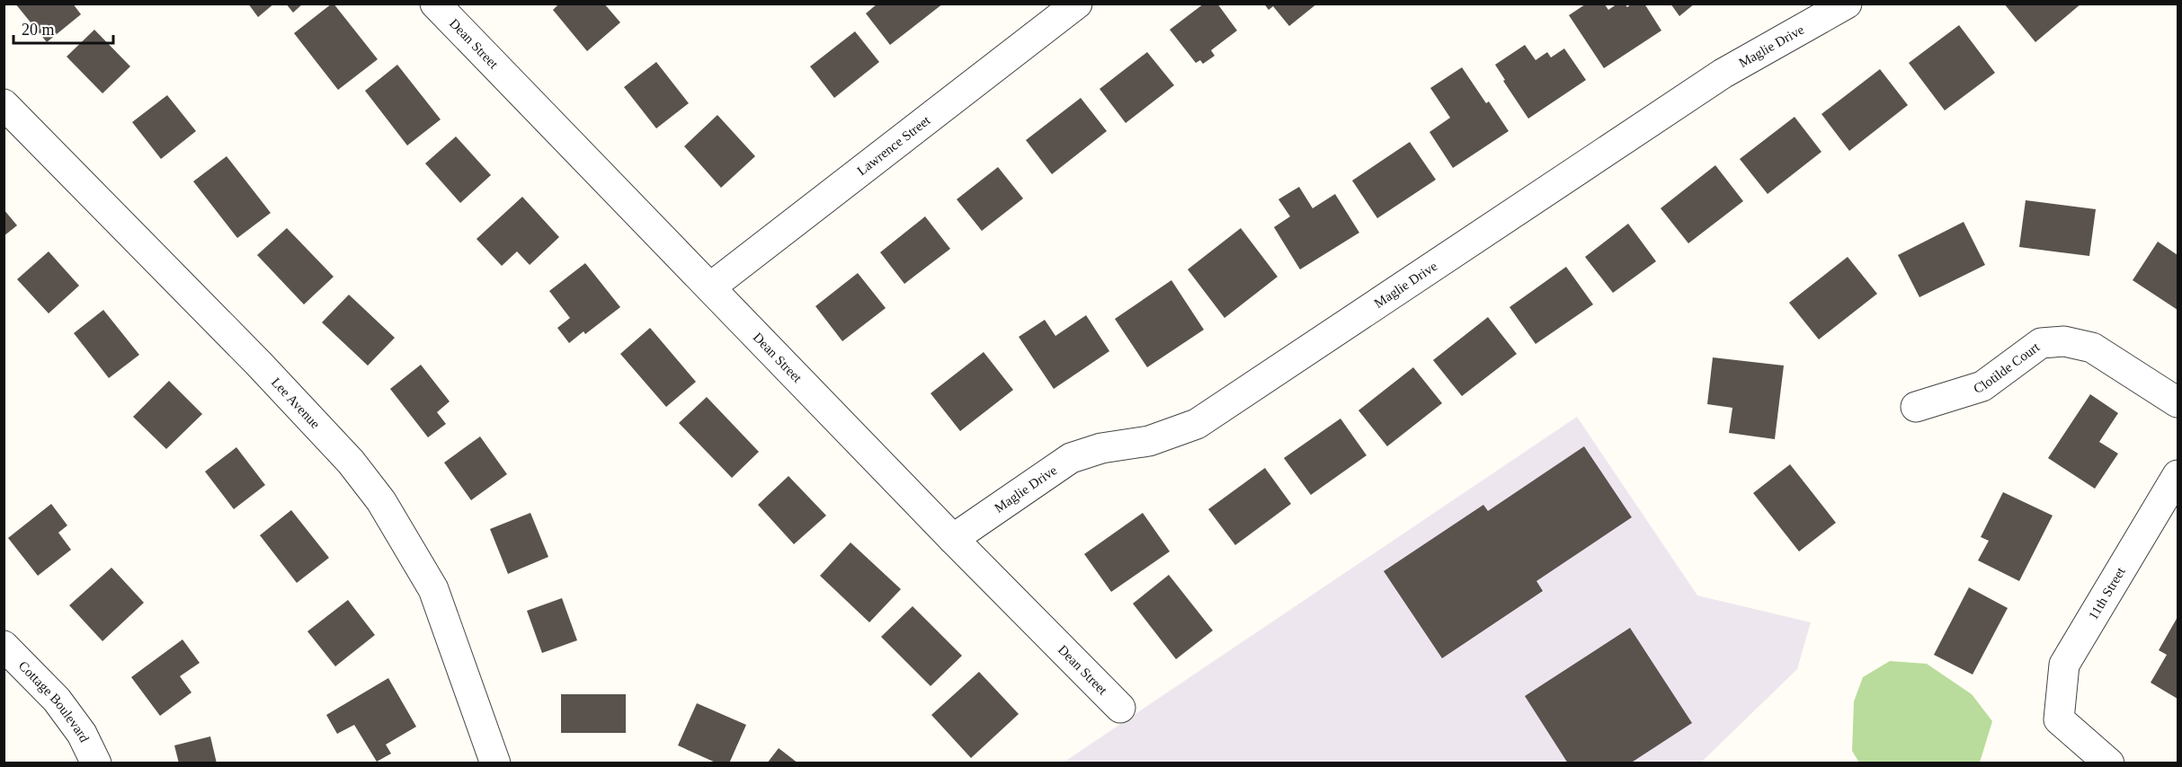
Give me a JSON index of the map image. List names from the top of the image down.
{
  "streets": {
    "street": [
      "Dean Street",
      "Maglie Drive",
      "Lawrence Street",
      "Clotilde Court",
      "Lee Avenue",
      "11th Street",
      "Cottage Boulevard"
    ]
  },
  "crossings": [
    ["Dean Street", "Maglie Drive"],
    ["Dean Street", "Lawrence Street"]
  ],
  "scale_bar": "20 m"
}
